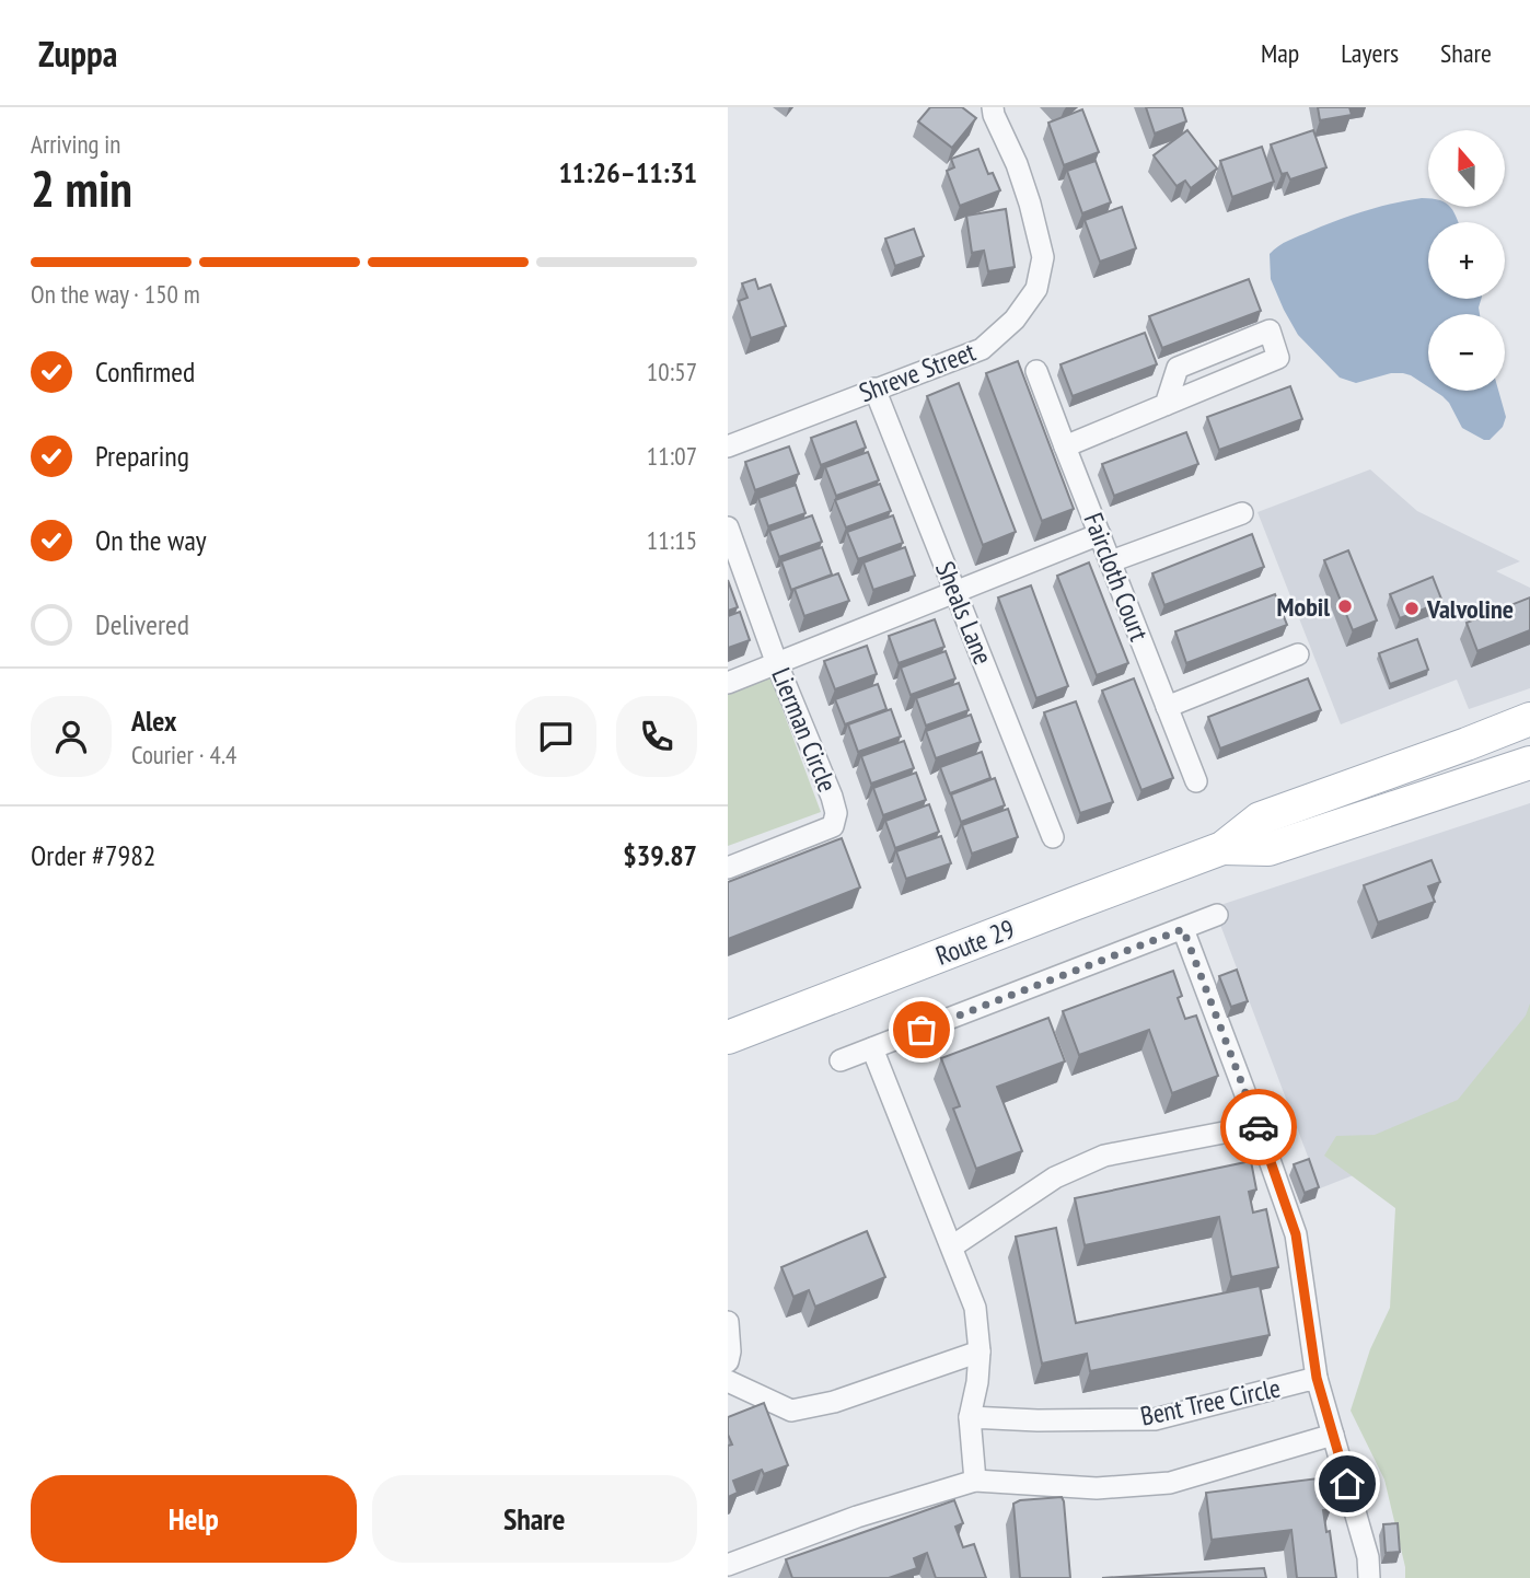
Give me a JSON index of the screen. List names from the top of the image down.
{
  "streets": {
    "main road": ["Route 29"],
    "street": [
      "Shreve Street",
      "Faircloth Court",
      "Sheals Lane",
      "Lierman Circle",
      "Bent Tree Circle"
    ]
  },
  "crossings": [
    ["Shreve Street", "Sheals Lane"]
  ],
  "places": ["Mobil", "Valvoline"],
  "north": "top",
  "page": {
    "header": "Zuppa",
    "nav": ["Map", "Layers", "Share"],
    "heading": ["2 min", "Arriving in", "11:26–11:31"],
    "panel": [
      "Alex",
      "Courier · 4.4",
      "Order #7982",
      "$39.87"
    ],
    "map_buttons": ["+", "−"],
    "bar": "On the way · 150 m",
    "list": [
      ["Confirmed", "10:57"],
      ["Preparing", "11:07"],
      ["On the way", "11:15"],
      "Delivered"
    ],
    "buttons": ["Help", "Share"]
  }
}
